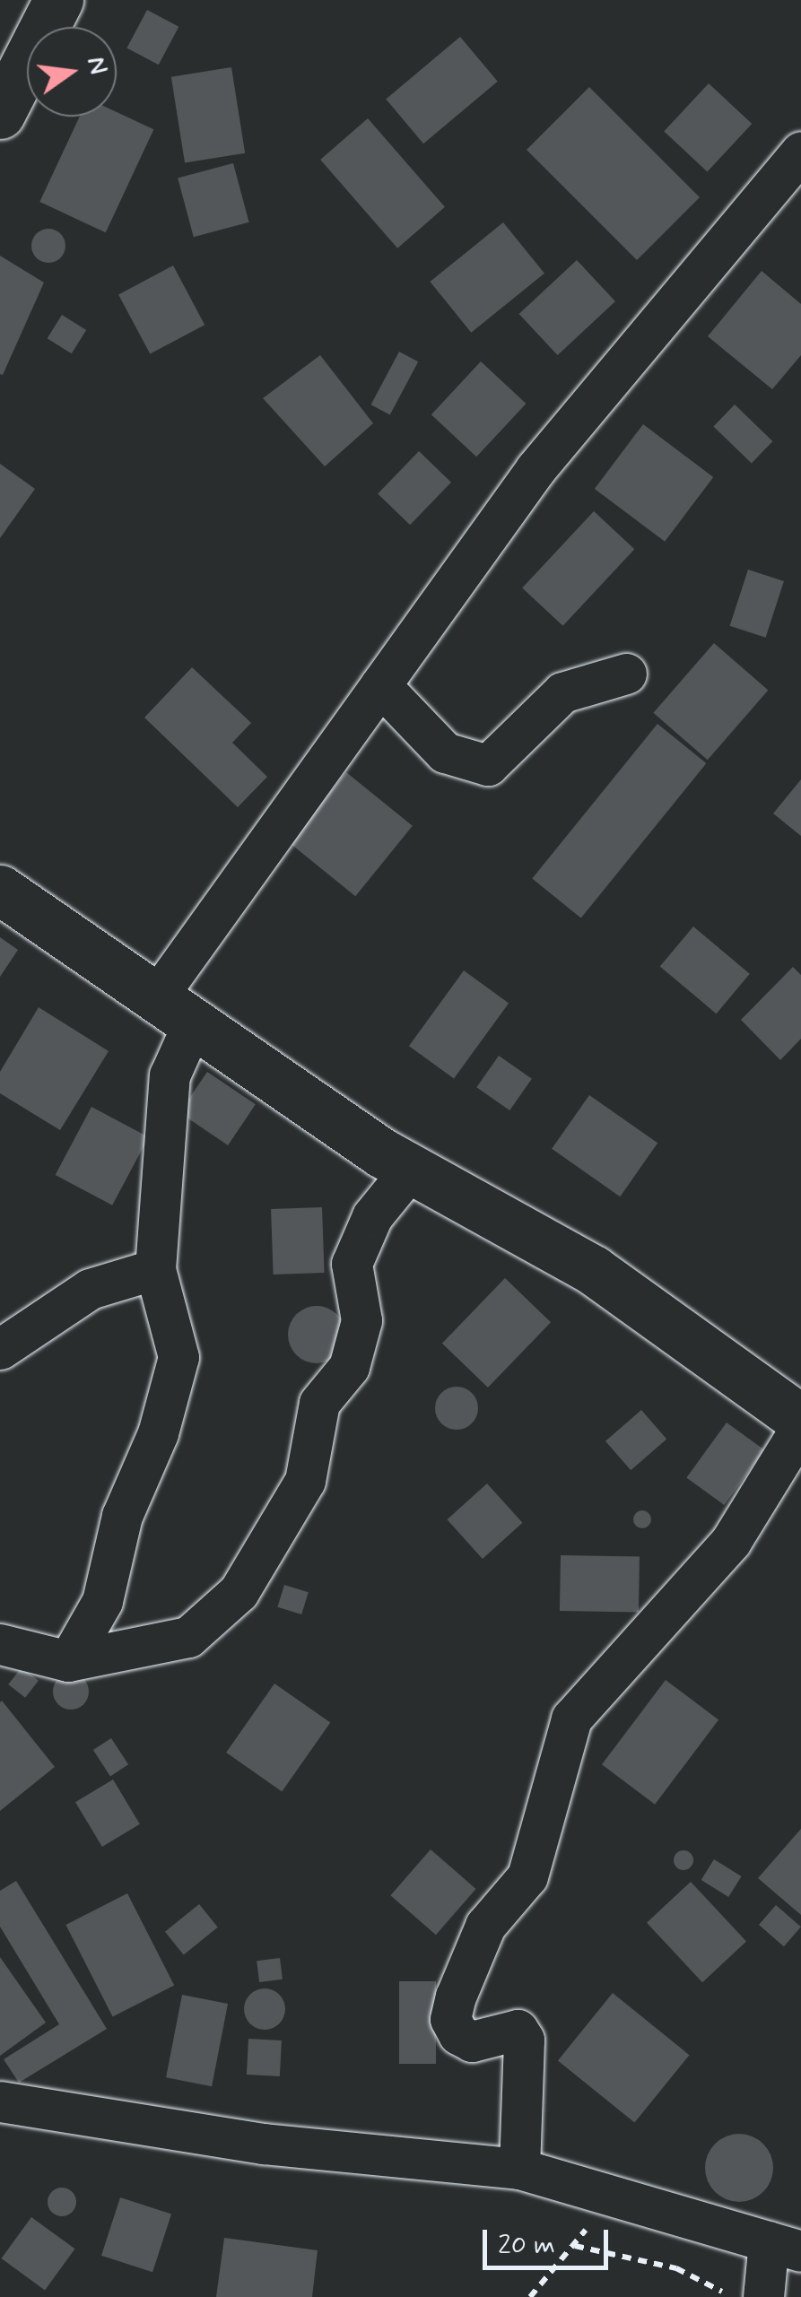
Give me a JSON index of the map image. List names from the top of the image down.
{
  "scale_bar": "20 m",
  "north": "right"
}
